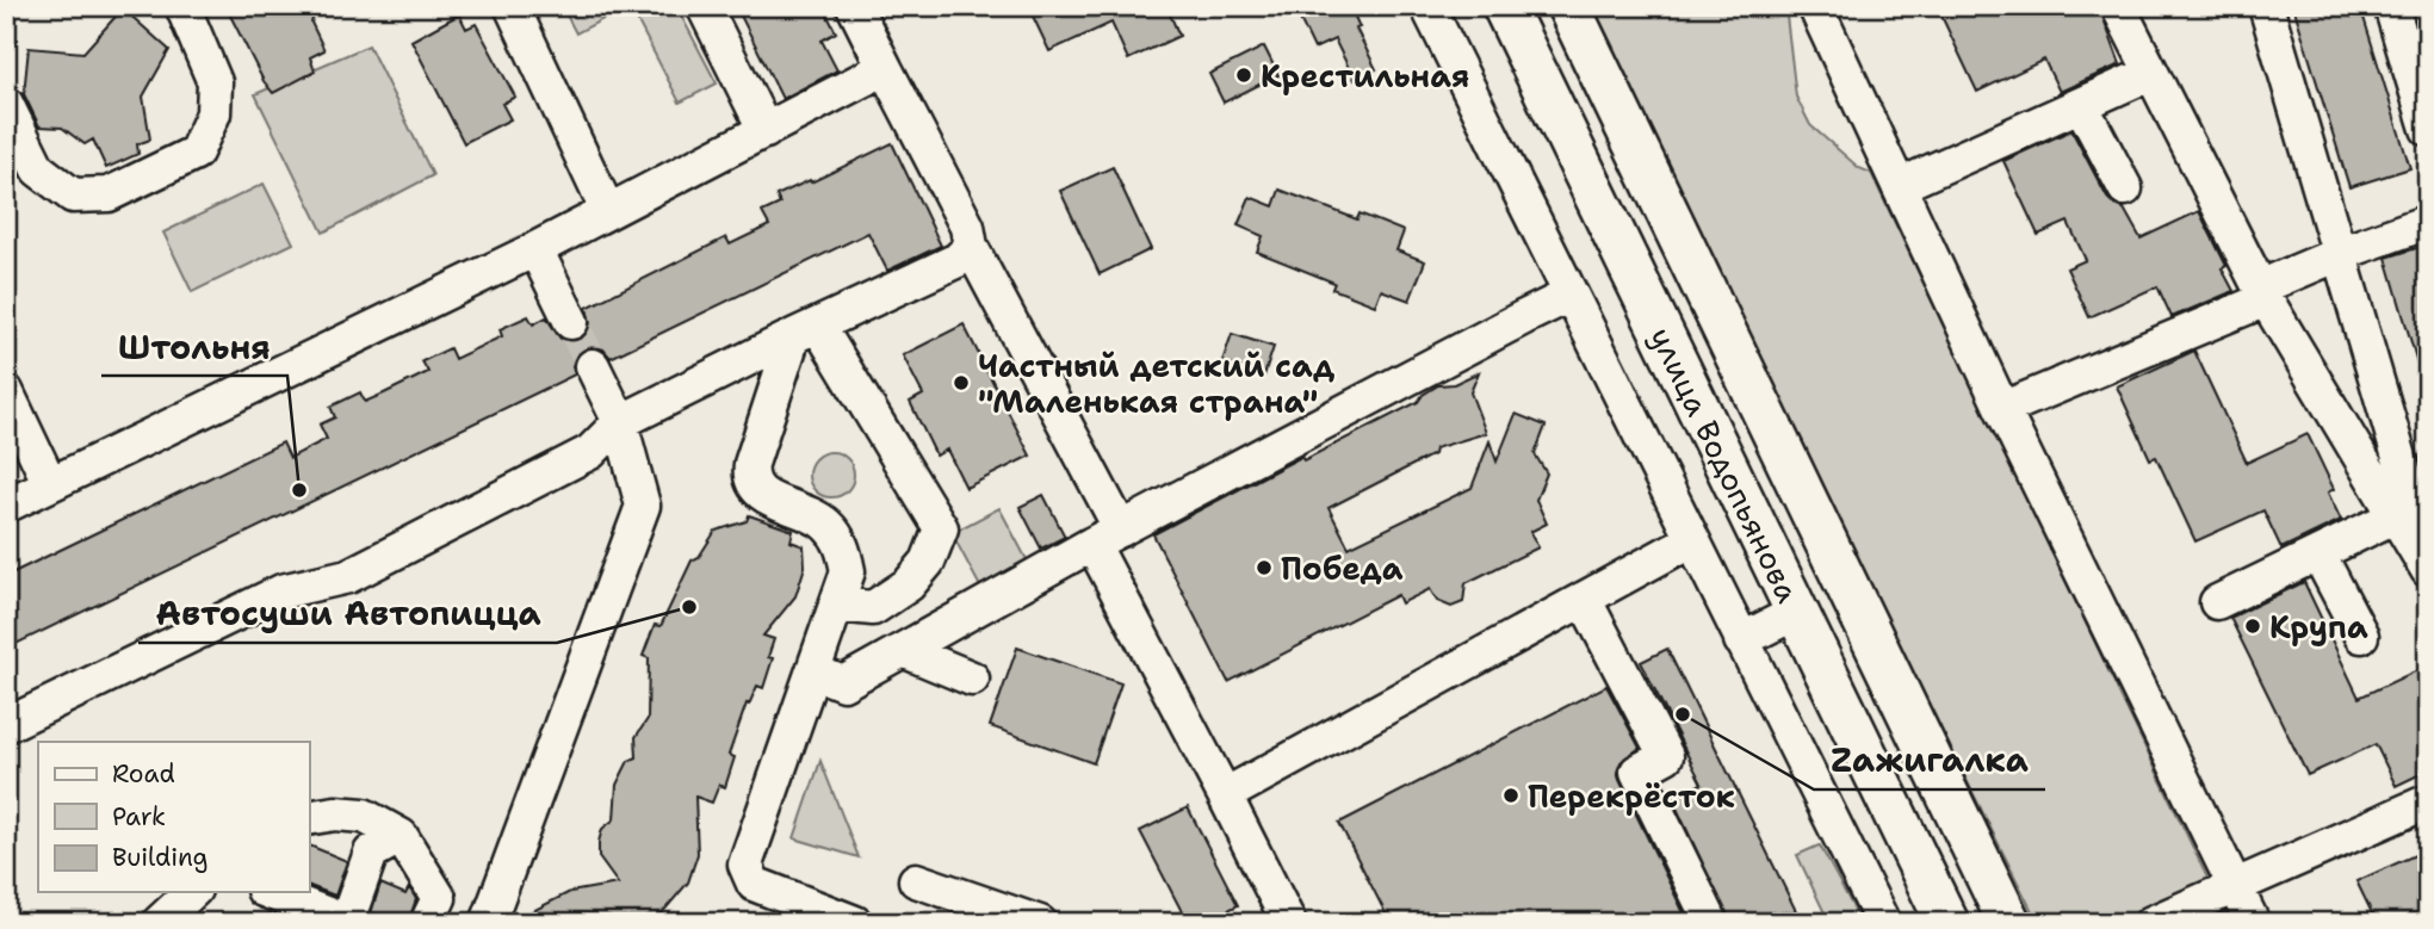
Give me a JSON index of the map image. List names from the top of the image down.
{
  "streets": {
    "main road": ["улица Водопьянова"]
  },
  "places": [
    "Крестильная",
    "Частный детский сад \"Маленькая страна\"",
    "Штольня",
    "Победа",
    "Автосуши Автопицца",
    "Крупа",
    "Zажигалка",
    "Перекрёсток"
  ],
  "legend": ["Road", "Park", "Building"]
}
